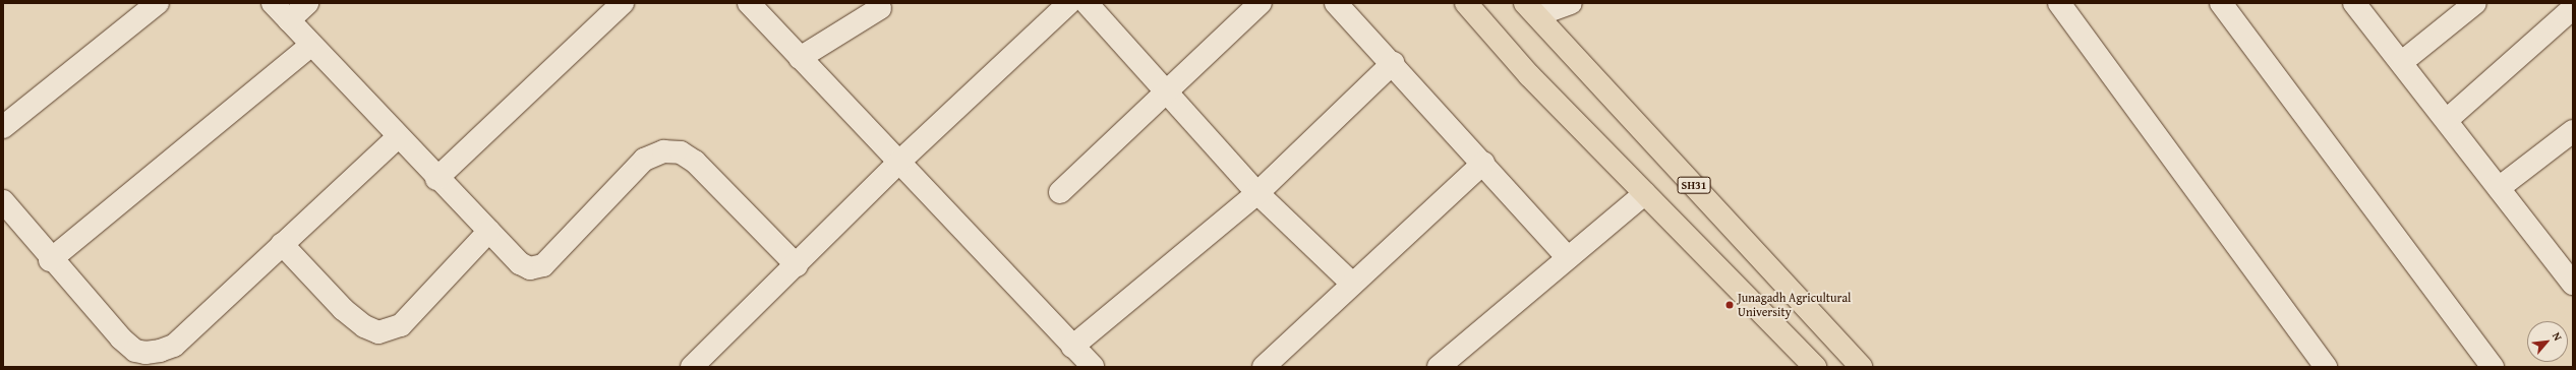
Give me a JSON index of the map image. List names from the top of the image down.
{
  "streets": {
    "main road": ["SH31"]
  },
  "places": ["Junagadh Agricultural University"],
  "north": "top right"
}
